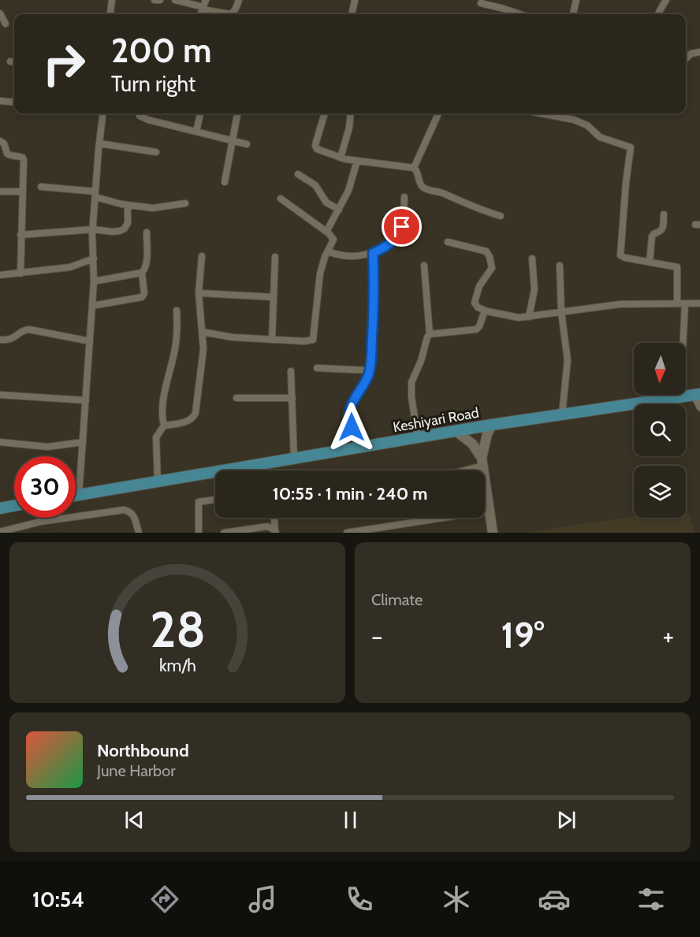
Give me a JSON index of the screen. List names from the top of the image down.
{
  "streets": {
    "main road": ["Keshiyari Road"]
  },
  "north": "bottom",
  "page": {
    "turn": ["200 m", "Turn right"],
    "limit": "30",
    "trip": "10:55 · 1 min · 240 m",
    "tile": "Climate",
    "heat": ["−", "19°", "+"],
    "song": ["Northbound", "June Harbor"],
    "tabs": "10:54",
    "gauge": ["28", "km/h"]
  }
}
